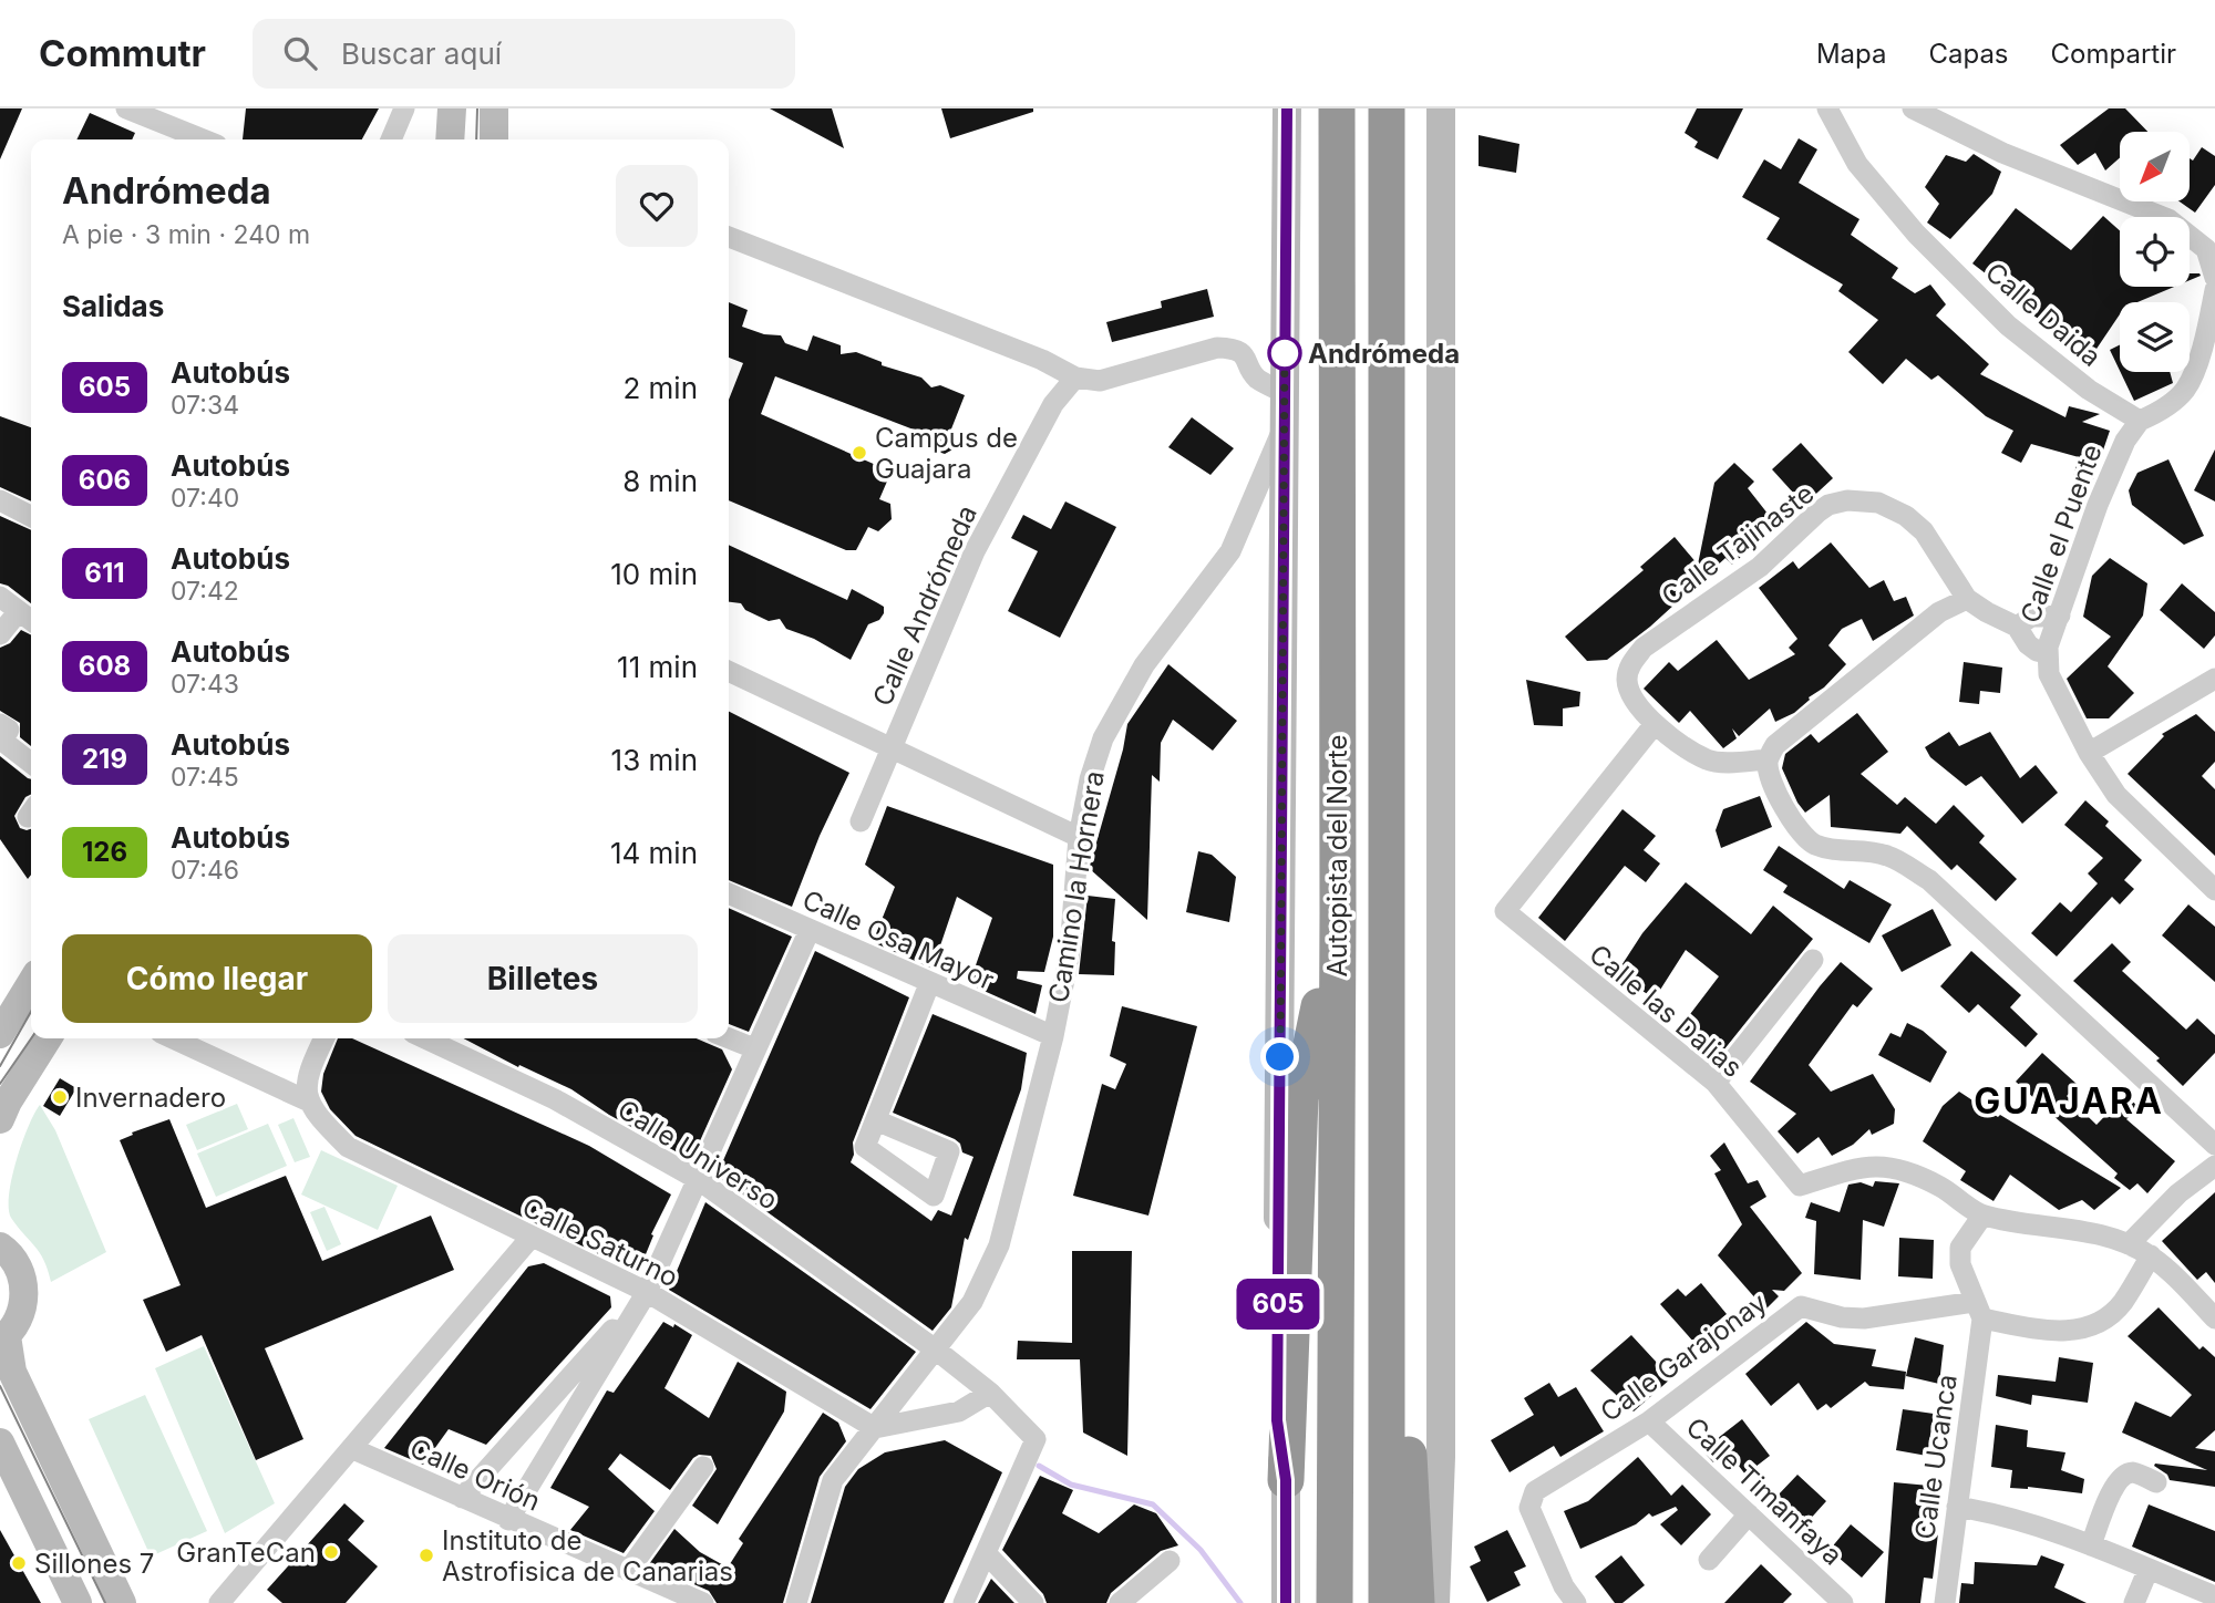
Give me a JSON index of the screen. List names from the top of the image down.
{
  "streets": {
    "highway": ["Autopista del Norte"],
    "street": [
      "Calle Daida",
      "Calle el Puente",
      "Calle Tajinaste",
      "Calle Andrómeda",
      "Camino la Hornera",
      "Calle Osa Mayor",
      "Calle las Dalias",
      "Calle Universo",
      "Calle Saturno",
      "Calle Garajonay",
      "Calle Ucanca",
      "Calle Orión",
      "Calle Timanfaya"
    ]
  },
  "crossings": [
    ["Calle Daida", "Calle el Puente"],
    ["Calle Tajinaste", "Calle las Dalias"],
    ["Camino la Hornera", "Calle Osa Mayor"],
    ["Camino la Hornera", "Calle Universo"],
    ["Camino la Hornera", "Calle Saturno"],
    ["Calle las Dalias", "Calle Garajonay"],
    ["Calle las Dalias", "Calle Ucanca"],
    ["Calle Garajonay", "Calle Ucanca"],
    ["Calle Garajonay", "Calle Timanfaya"]
  ],
  "districts": ["GUAJARA"],
  "places": [
    "Andrómeda",
    "Campus de Guajara",
    "Invernadero",
    "GranTeCan",
    "Instituto de Astrofisica de Canarias",
    "Sillones 7"
  ],
  "lines": ["bus line 605"],
  "north": "bottom left",
  "page": {
    "header": "Commutr",
    "search": "Buscar aquí",
    "nav": ["Mapa", "Capas", "Compartir"],
    "on_map": "605",
    "heading": [
      ["Andrómeda", "A pie · 3 min · 240 m"],
      "Salidas"
    ],
    "list": [
      {
        "mark": "605",
        "name": "Autobús",
        "note": "07:34",
        "value": "2 min"
      },
      {
        "mark": "606",
        "name": "Autobús",
        "note": "07:40",
        "value": "8 min"
      },
      {
        "mark": "611",
        "name": "Autobús",
        "note": "07:42",
        "value": "10 min"
      },
      {
        "mark": "608",
        "name": "Autobús",
        "note": "07:43",
        "value": "11 min"
      },
      {
        "mark": "219",
        "name": "Autobús",
        "note": "07:45",
        "value": "13 min"
      },
      {
        "mark": "126",
        "name": "Autobús",
        "note": "07:46",
        "value": "14 min"
      }
    ],
    "buttons": ["Cómo llegar", "Billetes"]
  }
}
